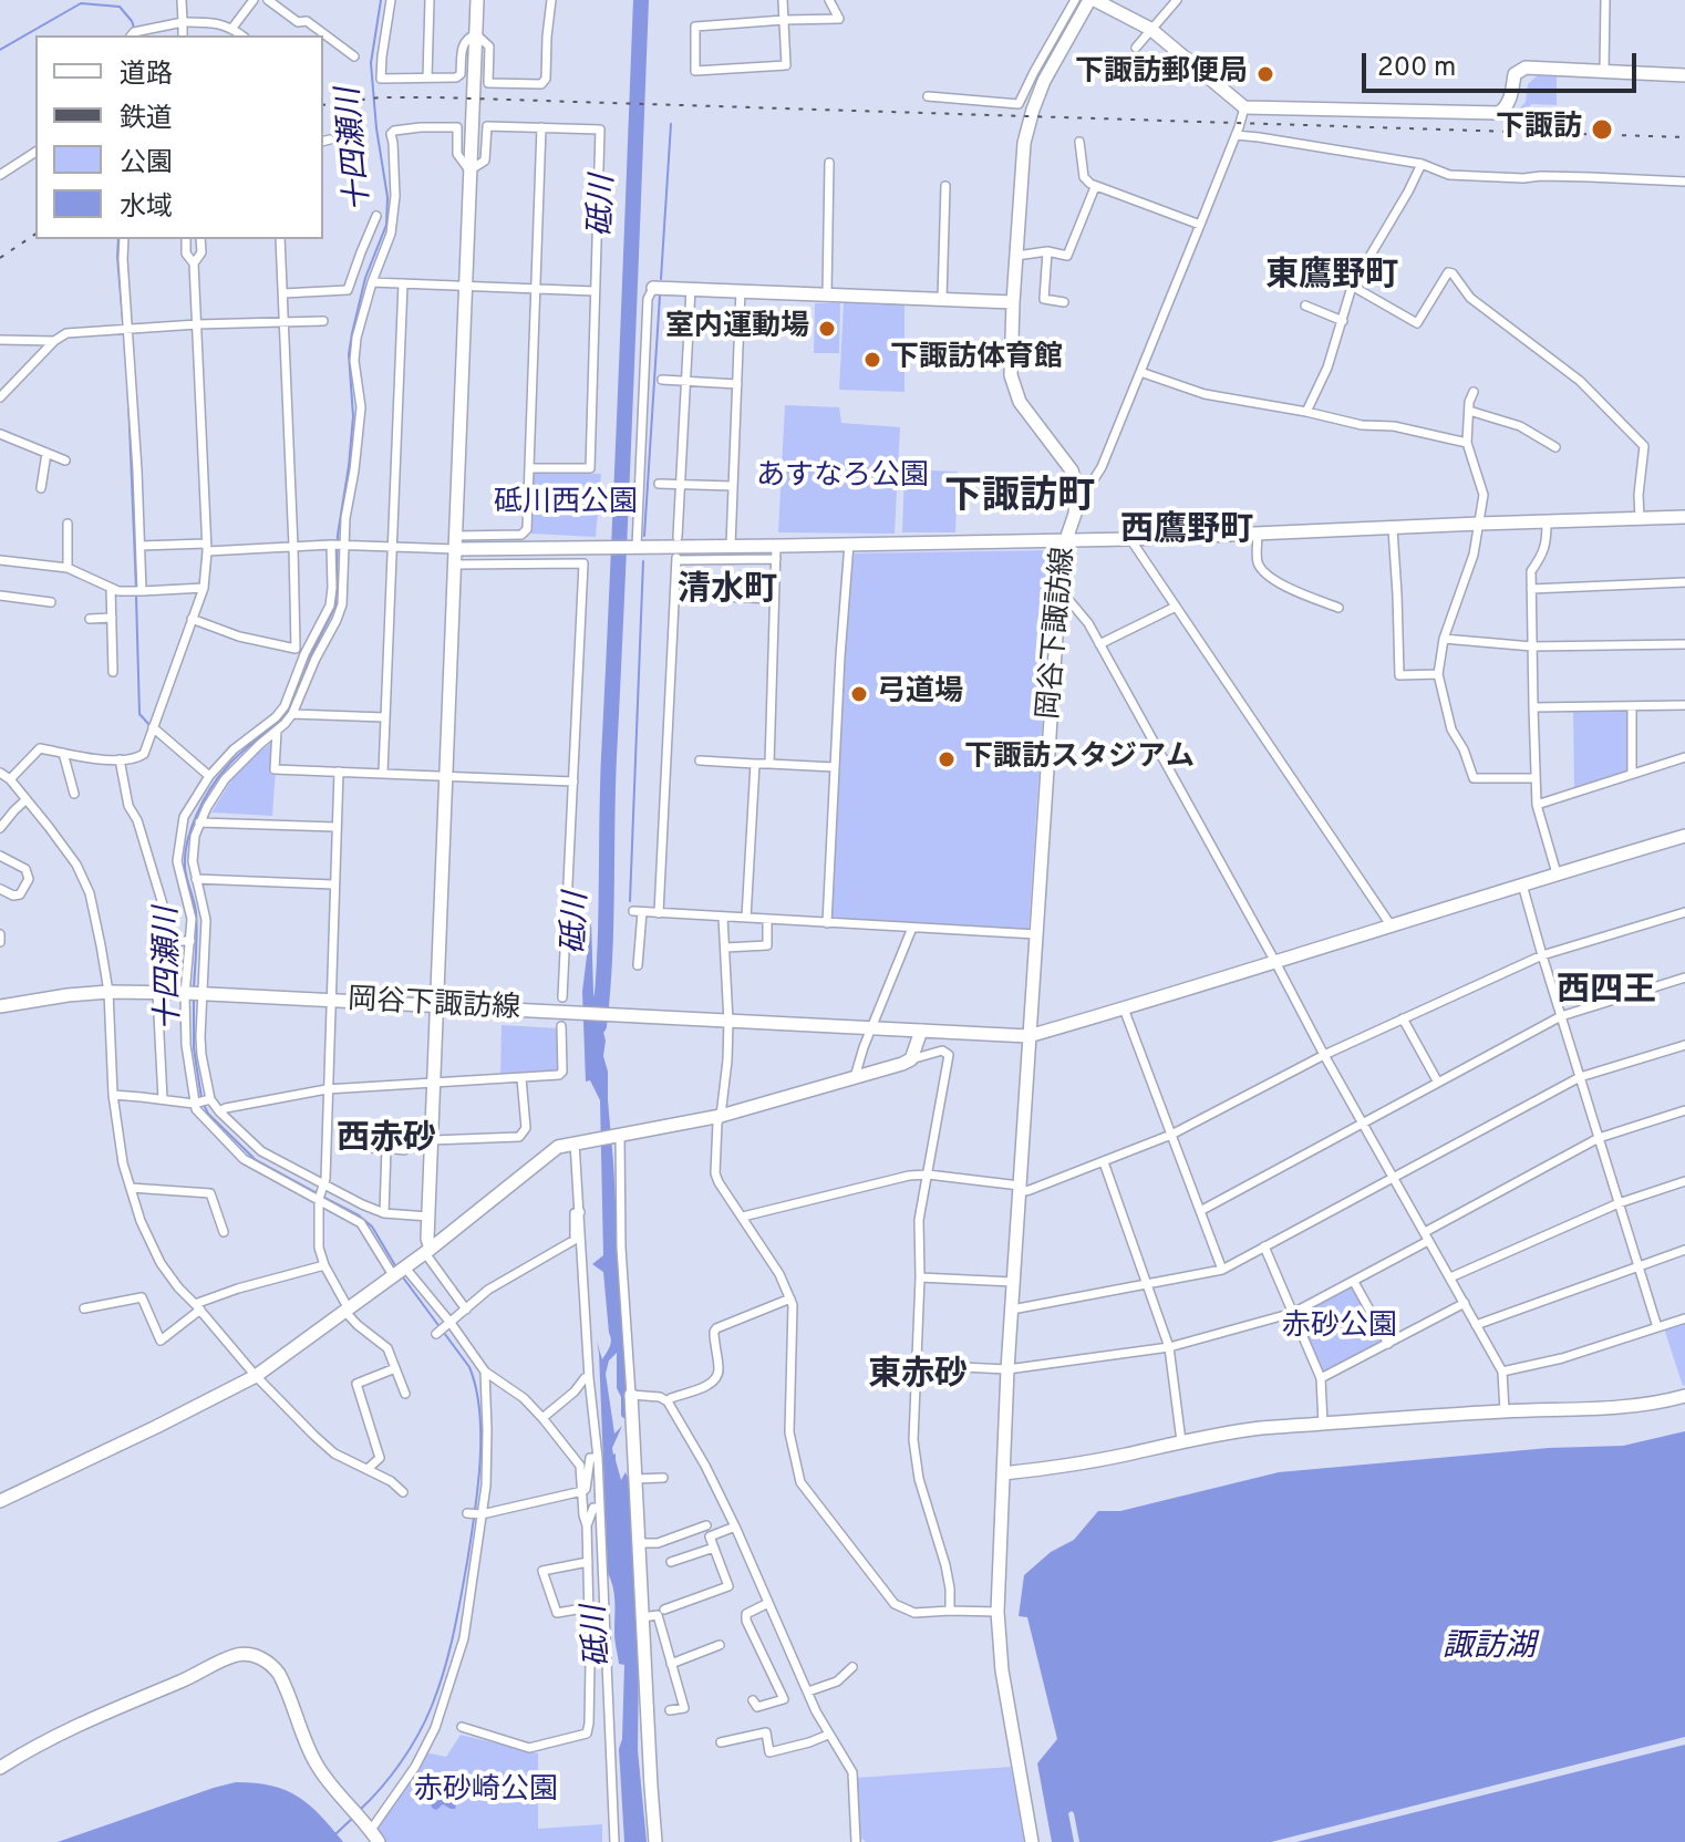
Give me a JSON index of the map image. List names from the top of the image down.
{
  "streets": {
    "street": ["岡谷下諏訪線"]
  },
  "districts": [
    "東鷹野町",
    "下諏訪町",
    "西鷹野町",
    "清水町",
    "西四王",
    "西赤砂",
    "東赤砂"
  ],
  "water": ["十四瀬川", "砥川", "諏訪湖"],
  "parks": [
    "あすなろ公園",
    "砥川西公園",
    "赤砂公園",
    "赤砂崎公園"
  ],
  "places": [
    "下諏訪郵便局",
    "下諏訪",
    "室内運動場",
    "下諏訪体育館",
    "弓道場",
    "下諏訪スタジアム"
  ],
  "legend": [
    "道路",
    "鉄道",
    "公園",
    "水域"
  ],
  "scale_bar": "200 m"
}
